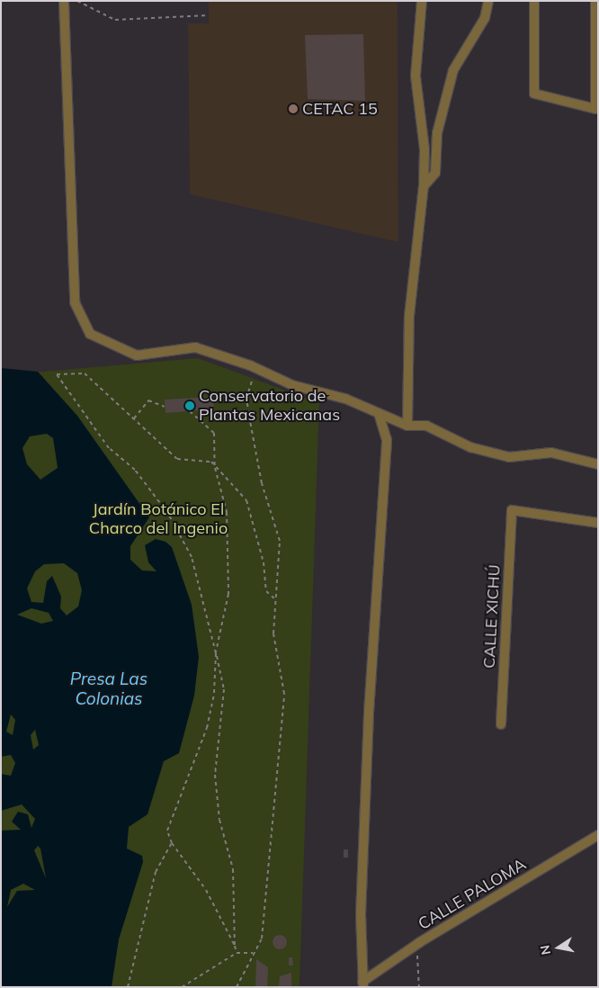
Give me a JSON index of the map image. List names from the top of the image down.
{
  "streets": {
    "street": ["CALLE XICHÚ", "CALLE PALOMA"]
  },
  "water": ["Presa Las Colonias"],
  "parks": ["Jardín Botánico El Charco del Ingenio"],
  "places": ["CETAC 15", "Conservatorio de Plantas Mexicanas"],
  "north": "left"
}
